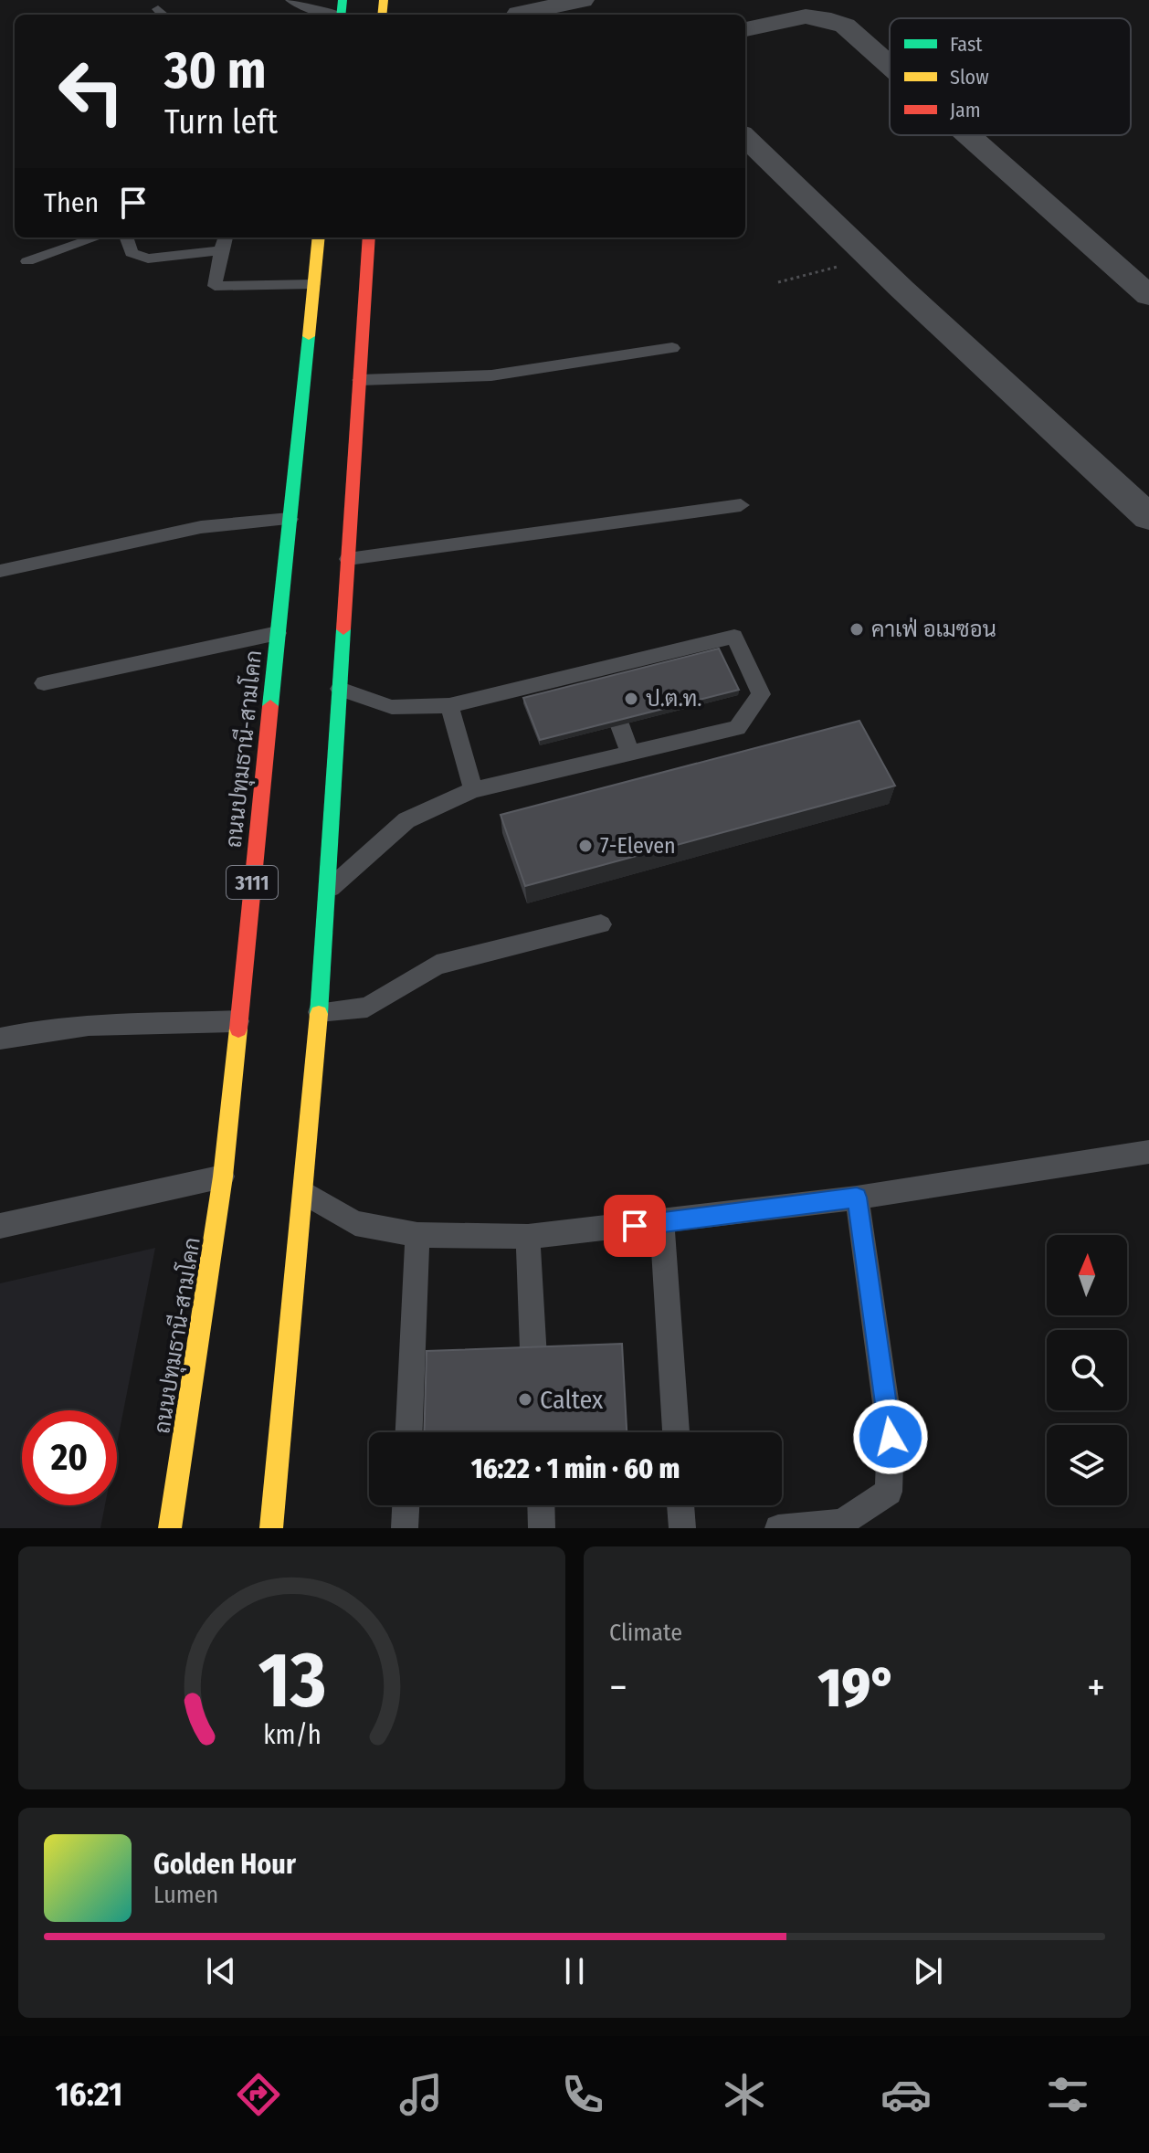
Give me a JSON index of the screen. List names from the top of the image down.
{
  "streets": {
    "main road": ["ถนนปทุมธานี-สามโคก", "3111"]
  },
  "places": [
    "คาเฟ่ อเมซอน",
    "ป.ต.ท.",
    "7-Eleven",
    "Caltex"
  ],
  "legend": ["Fast", "Slow", "Jam"],
  "north": "top",
  "page": {
    "turn": ["30 m", "Turn left"],
    "then": "Then",
    "limit": "20",
    "trip": "16:22 · 1 min · 60 m",
    "tile": "Climate",
    "heat": ["−", "19°", "+"],
    "song": ["Golden Hour", "Lumen"],
    "tabs": "16:21",
    "gauge": ["13", "km/h"]
  }
}
